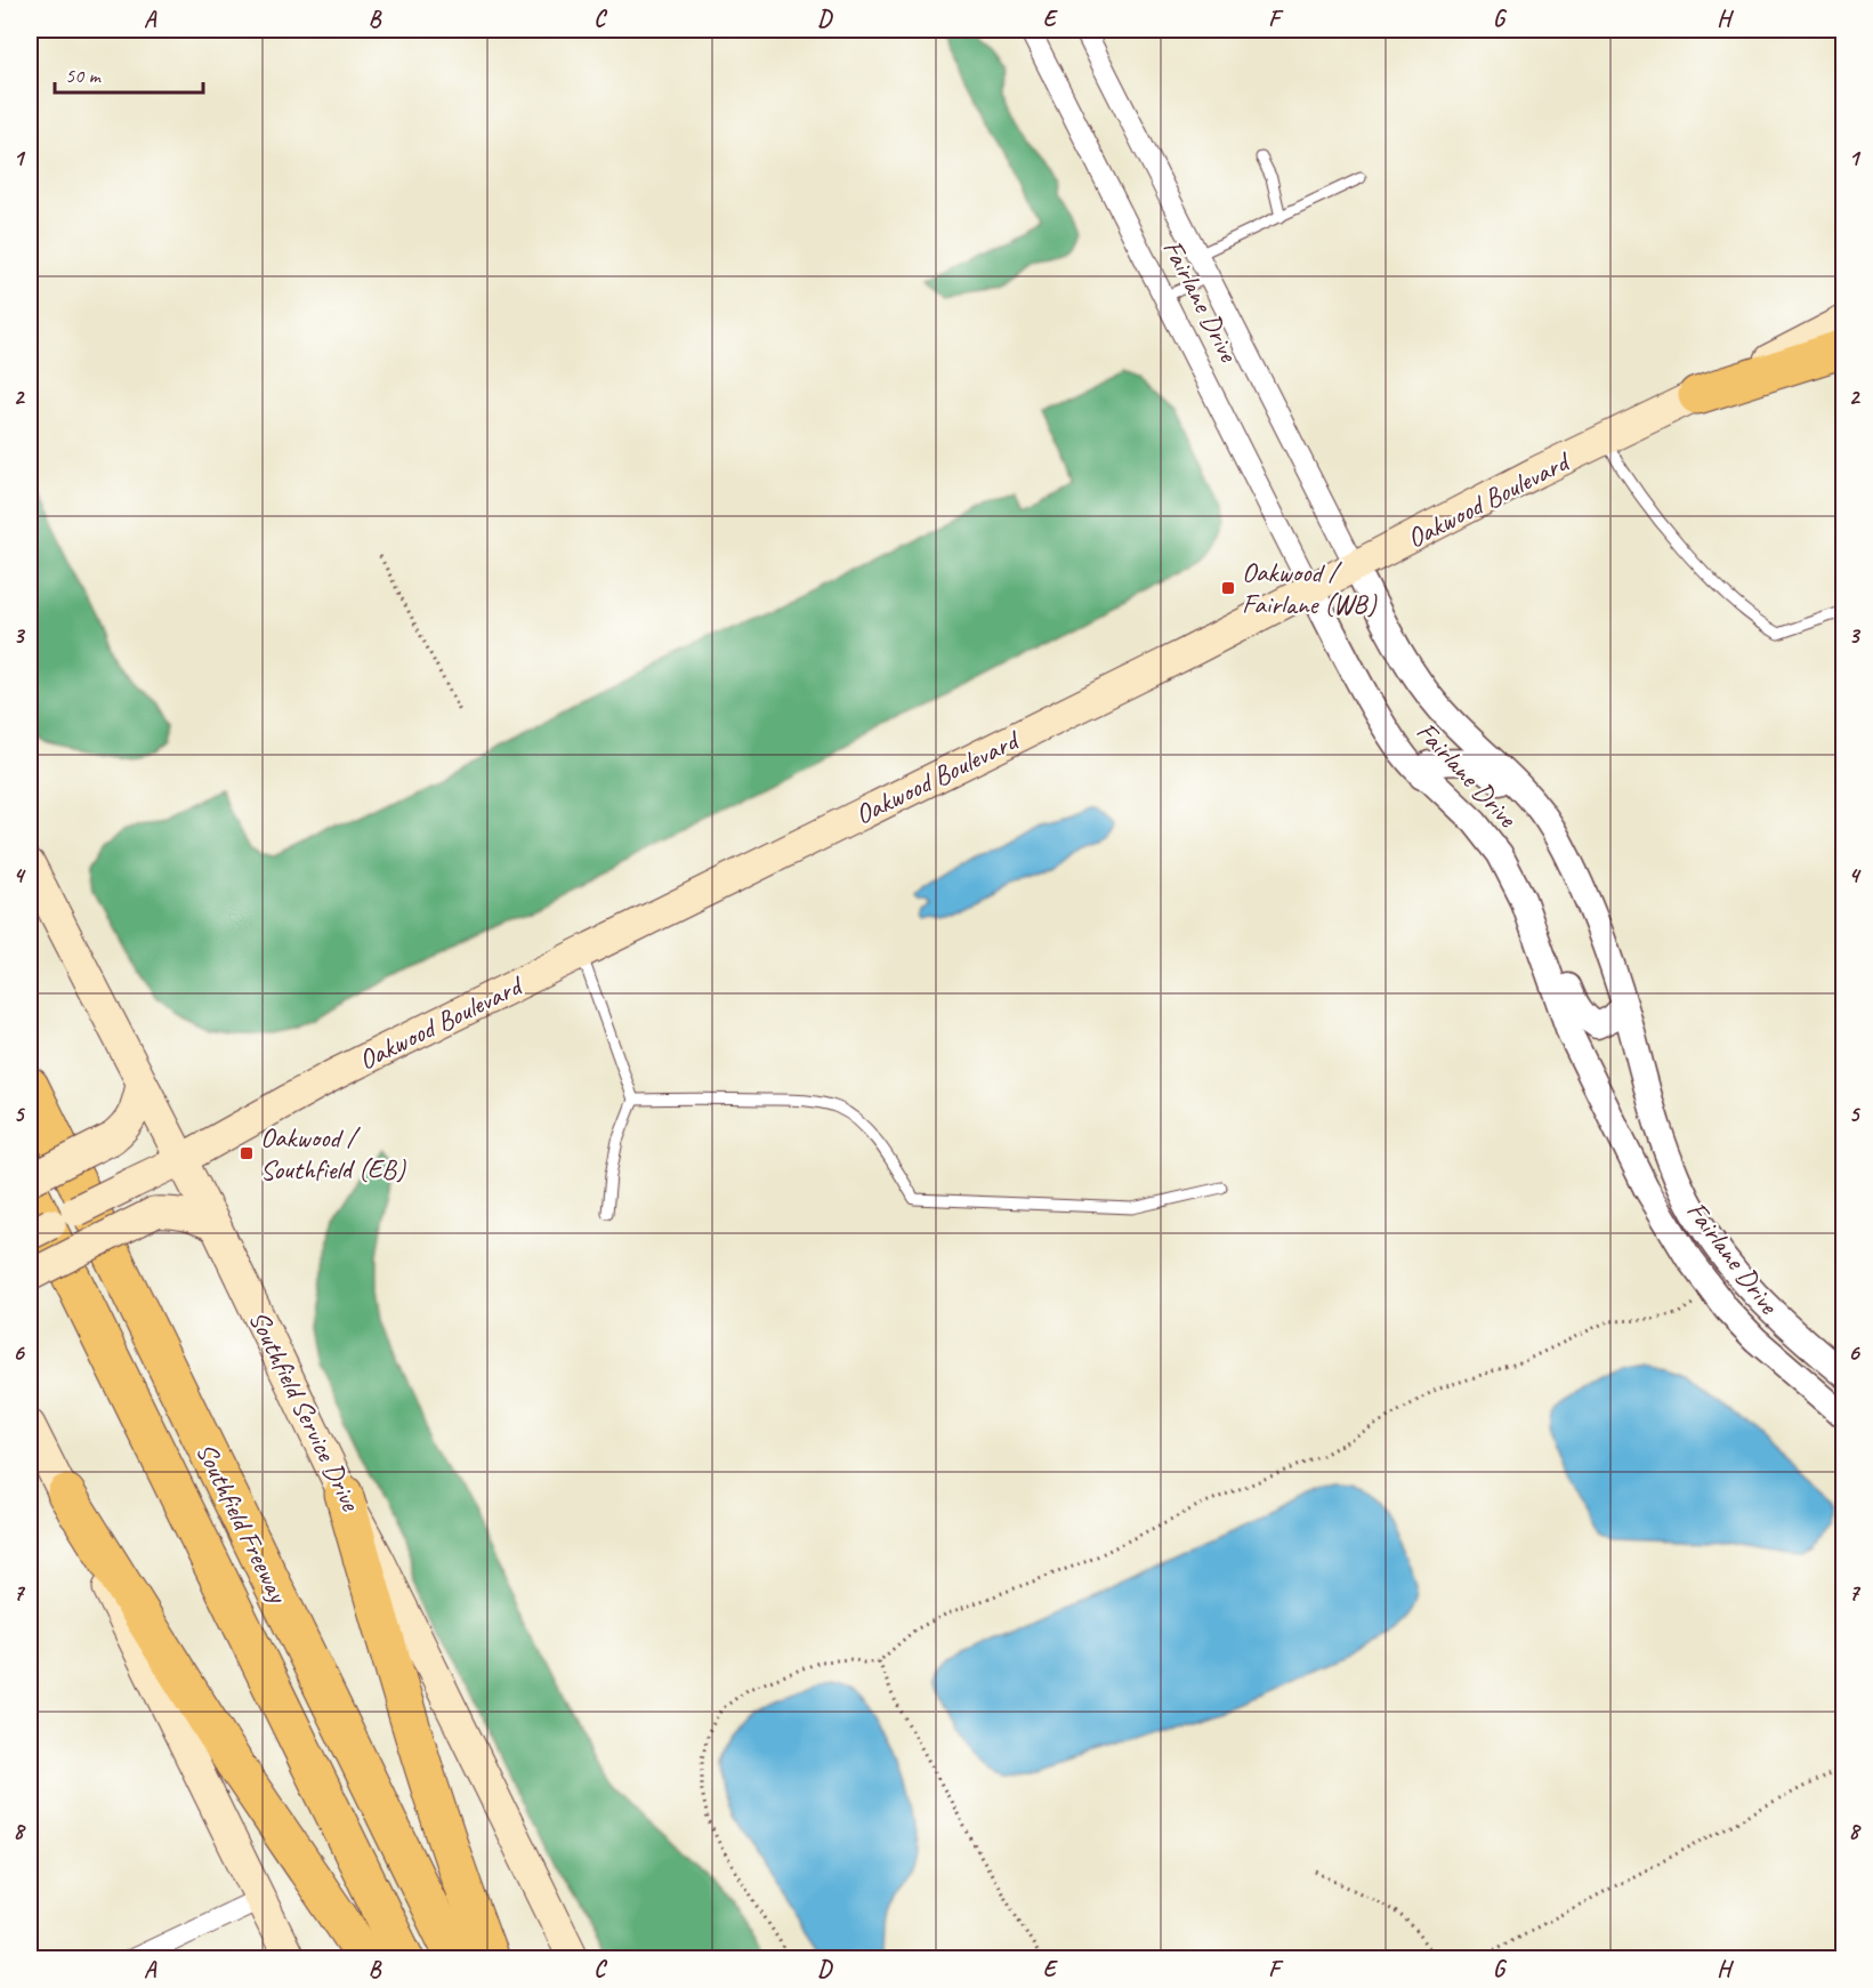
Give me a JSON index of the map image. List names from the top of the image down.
{
  "streets": {
    "highway": ["Southfield Freeway"],
    "main road": ["Oakwood Boulevard", "Southfield Service Drive"],
    "street": ["Fairlane Drive"]
  },
  "crossings": [
    ["Fairlane Drive", "Oakwood Boulevard"],
    ["Oakwood Boulevard", "Southfield Service Drive"]
  ],
  "places": {
    "transit": ["Oakwood / Fairlane (WB)", "Oakwood / Southfield (EB)"]
  },
  "scale_bar": "50 m",
  "grid": {
    "columns": [
      "A",
      "B",
      "C",
      "D",
      "E",
      "F",
      "G",
      "H"
    ],
    "rows": [
      "1",
      "2",
      "3",
      "4",
      "5",
      "6",
      "7",
      "8"
    ]
  }
}
